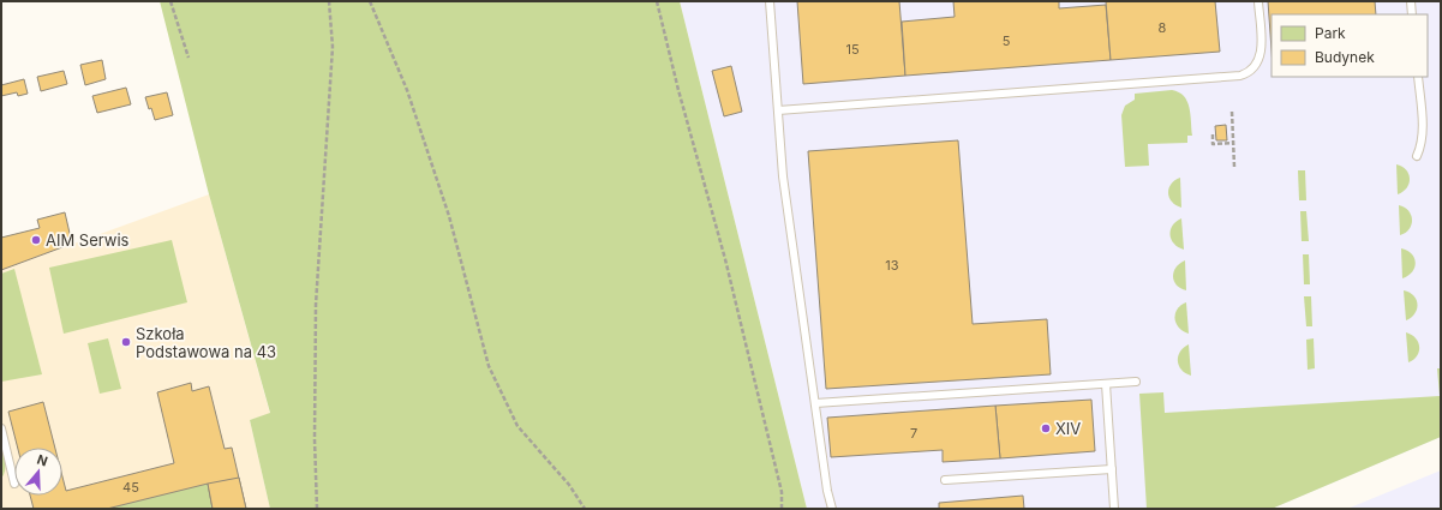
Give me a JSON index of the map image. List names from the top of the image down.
{
  "places": ["AIM Serwis", "Szkoła Podstawowa na 43", "XIV"],
  "house_numbers": [
    "8",
    "5",
    "15",
    "13",
    "7",
    "45"
  ],
  "legend": ["Park", "Budynek"],
  "north": "top"
}
